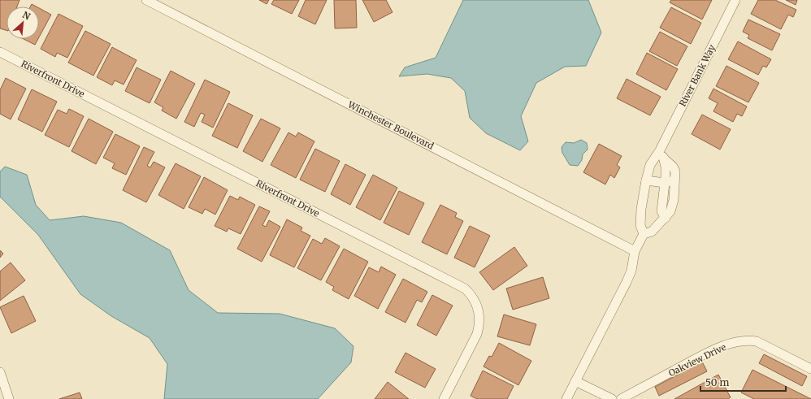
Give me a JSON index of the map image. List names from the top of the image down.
{
  "streets": {
    "street": [
      "River Bank Way",
      "Riverfront Drive",
      "Winchester Boulevard",
      "Oakview Drive"
    ]
  },
  "scale_bar": "50 m",
  "north": "top right"
}
